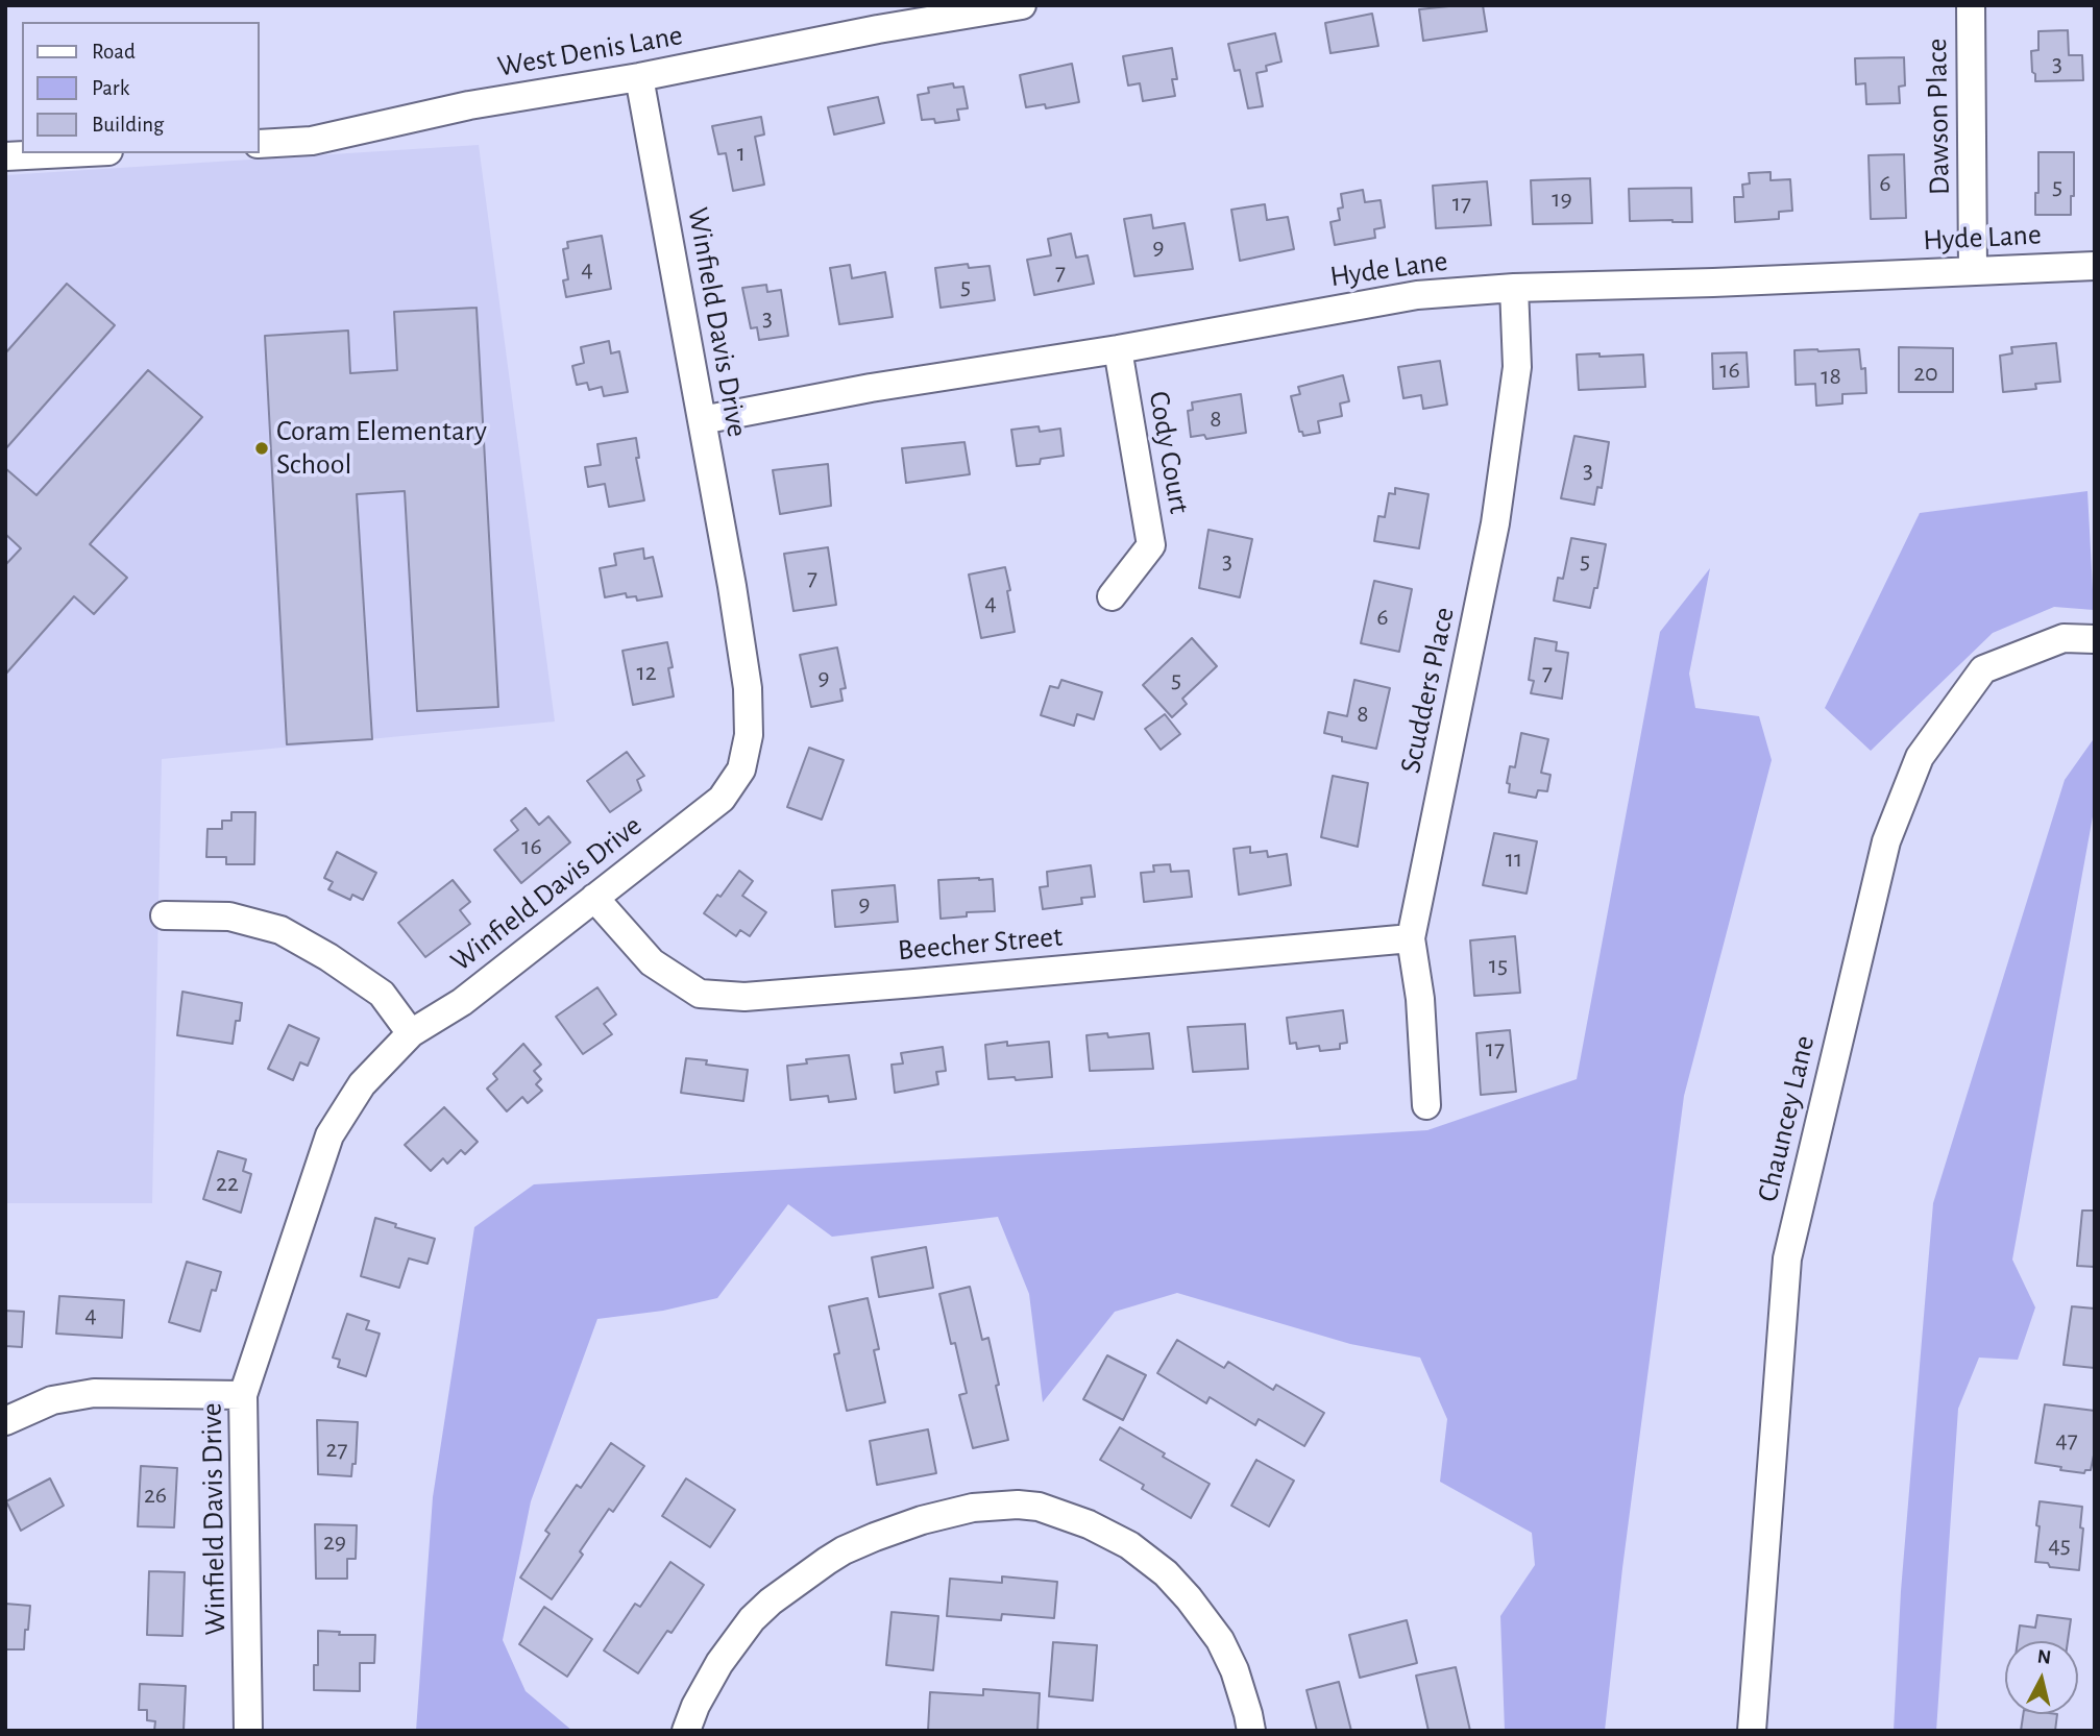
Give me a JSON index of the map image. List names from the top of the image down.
{
  "streets": {
    "street": [
      "West Denis Lane",
      "Dawson Place",
      "Hyde Lane",
      "Winfield Davis Drive",
      "Cody Court",
      "Scudders Place",
      "Beecher Street",
      "Chauncey Lane"
    ]
  },
  "crossings": [
    ["West Denis Lane", "Winfield Davis Drive"],
    ["Dawson Place", "Hyde Lane"],
    ["Hyde Lane", "Winfield Davis Drive"],
    ["Hyde Lane", "Cody Court"],
    ["Hyde Lane", "Scudders Place"],
    ["Winfield Davis Drive", "Beecher Street"],
    ["Scudders Place", "Beecher Street"]
  ],
  "places": ["Coram Elementary School"],
  "house_numbers": [
    "3",
    "1",
    "6",
    "5",
    "19",
    "17",
    "9",
    "4",
    "7",
    "5",
    "3",
    "16",
    "20",
    "18",
    "8",
    "3",
    "3",
    "5",
    "7",
    "4",
    "6",
    "12",
    "7",
    "9",
    "5",
    "8",
    "16",
    "11",
    "9",
    "15",
    "17",
    "22",
    "4",
    "47",
    "27",
    "26",
    "29",
    "45"
  ],
  "legend": ["Road", "Park", "Building"],
  "north": "top"
}
